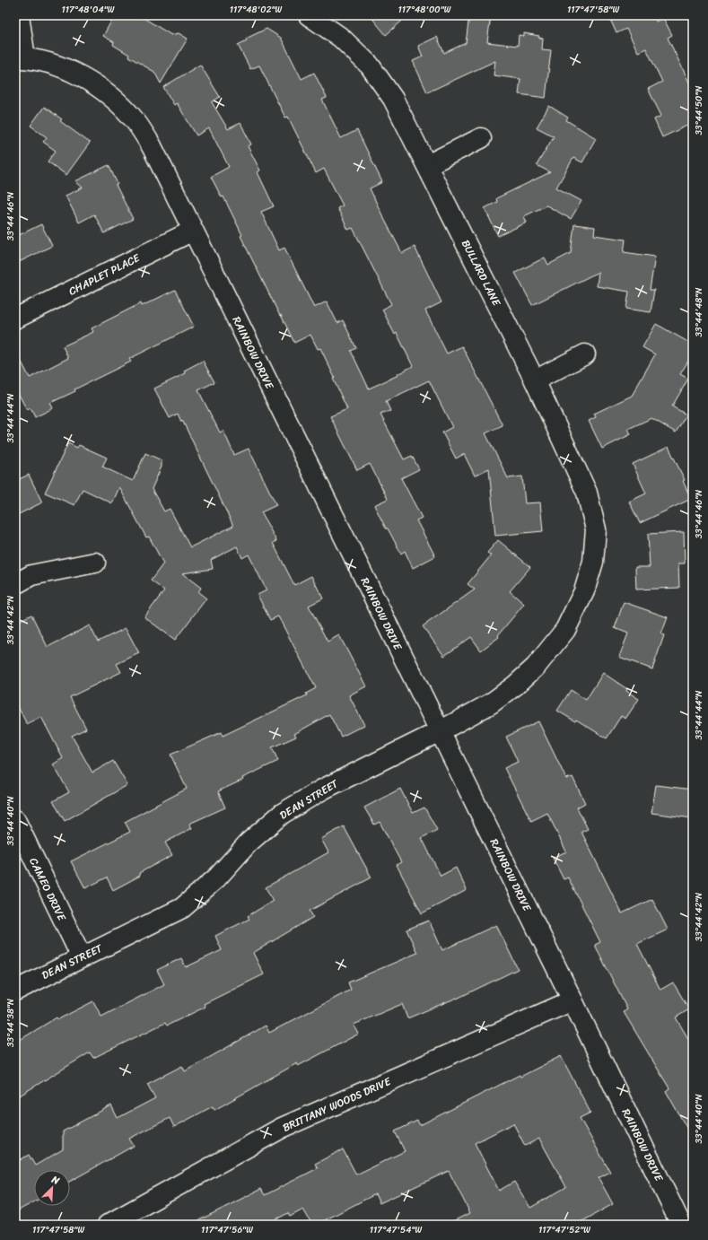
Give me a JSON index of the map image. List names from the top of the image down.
{
  "streets": {
    "street": [
      "BULLARD LANE",
      "CHAPLET PLACE",
      "RAINBOW DRIVE",
      "DEAN STREET",
      "CAMEO DRIVE",
      "BRITTANY WOODS DRIVE"
    ]
  },
  "crossings": [
    ["BULLARD LANE", "DEAN STREET"],
    ["CHAPLET PLACE", "RAINBOW DRIVE"],
    ["RAINBOW DRIVE", "DEAN STREET"],
    ["RAINBOW DRIVE", "BRITTANY WOODS DRIVE"],
    ["DEAN STREET", "CAMEO DRIVE"]
  ],
  "north": "top right",
  "coordinates": [
    "117°48'04\"W",
    "117°48'02\"W",
    "117°48'00\"W",
    "117°47'58\"W",
    "33°44'50\"N",
    "33°44'46\"N",
    "33°44'48\"N",
    "33°44'44\"N",
    "33°44'42\"N",
    "33°44'40\"N",
    "33°44'38\"N",
    "117°47'56\"W",
    "117°47'54\"W",
    "117°47'52\"W"
  ]
}
